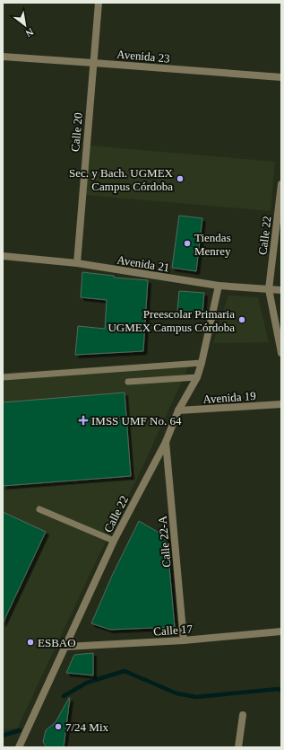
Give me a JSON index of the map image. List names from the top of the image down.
{
  "streets": {
    "street": [
      "Avenida 23",
      "Calle 20",
      "Calle 22",
      "Avenida 21",
      "Avenida 19",
      "Calle 22-A",
      "Calle 17"
    ]
  },
  "crossings": [
    ["Avenida 23", "Calle 20"],
    ["Calle 20", "Avenida 21"],
    ["Calle 22", "Avenida 21"],
    ["Calle 22", "Avenida 19"],
    ["Calle 22", "Calle 22-A"],
    ["Calle 22", "Calle 17"],
    ["Calle 22-A", "Calle 17"]
  ],
  "places": {
    "other": [
      "Sec. y Bach. UGMEX Campus Córdoba",
      "Tiendas Menrey",
      "Preescolar Primaria UGMEX Campus Córdoba",
      "ESBAO",
      "7/24 Mix"
    ],
    "health": ["IMSS UMF No. 64"]
  },
  "north": "bottom right"
}
